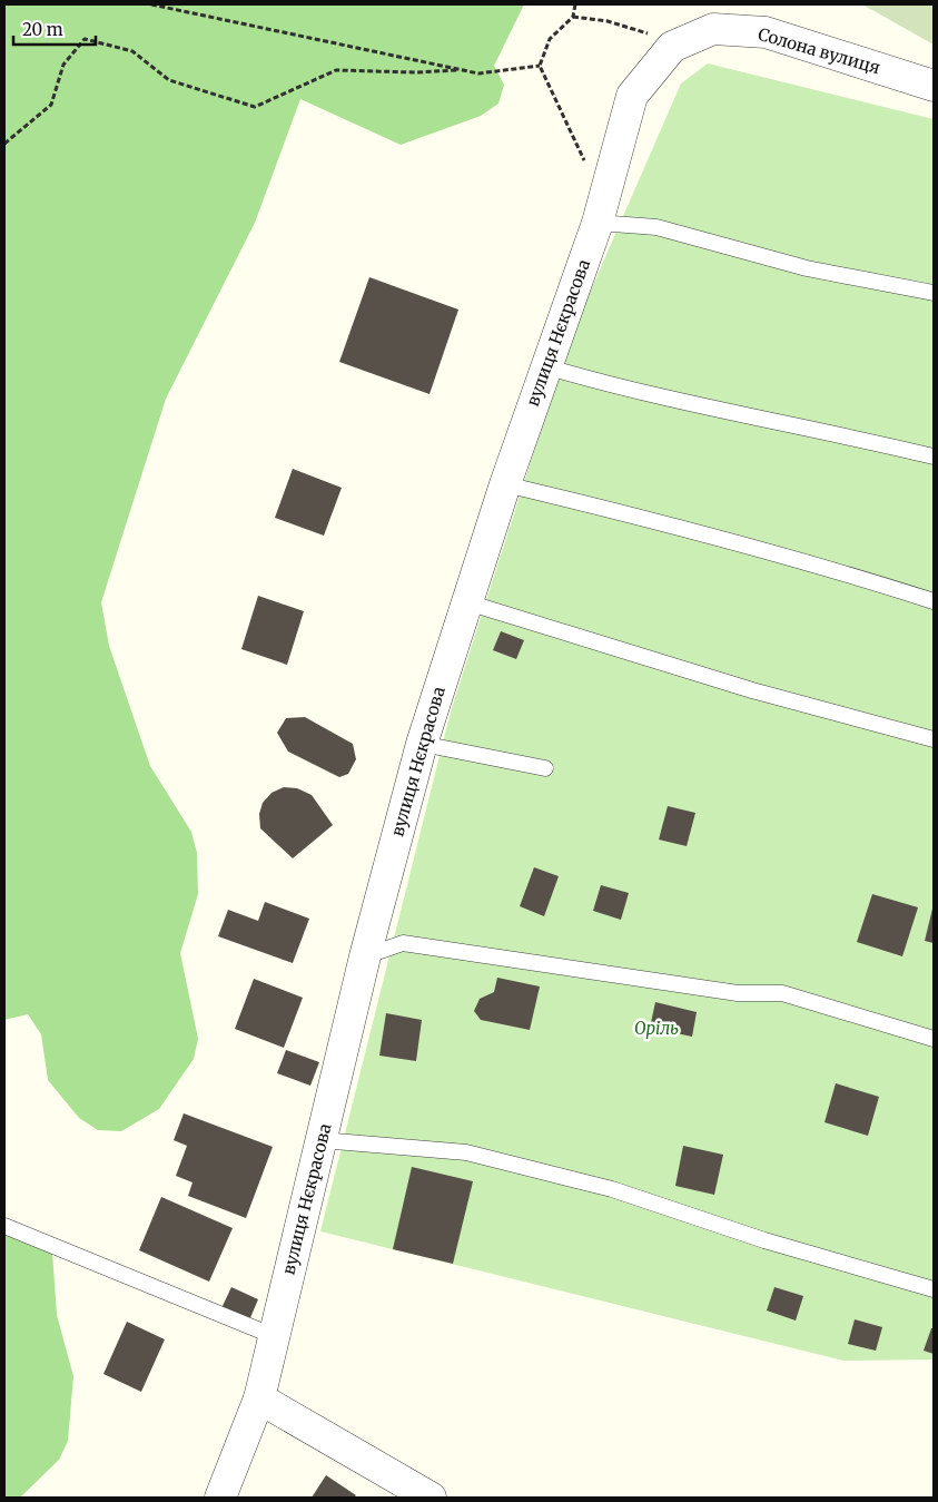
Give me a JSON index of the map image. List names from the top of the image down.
{
  "streets": {
    "street": ["Солона вулиця", "вулиця Нєкрасова"]
  },
  "crossings": [
    ["Солона вулиця", "вулиця Нєкрасова"]
  ],
  "parks": ["Оріль"],
  "scale_bar": "20 m"
}
